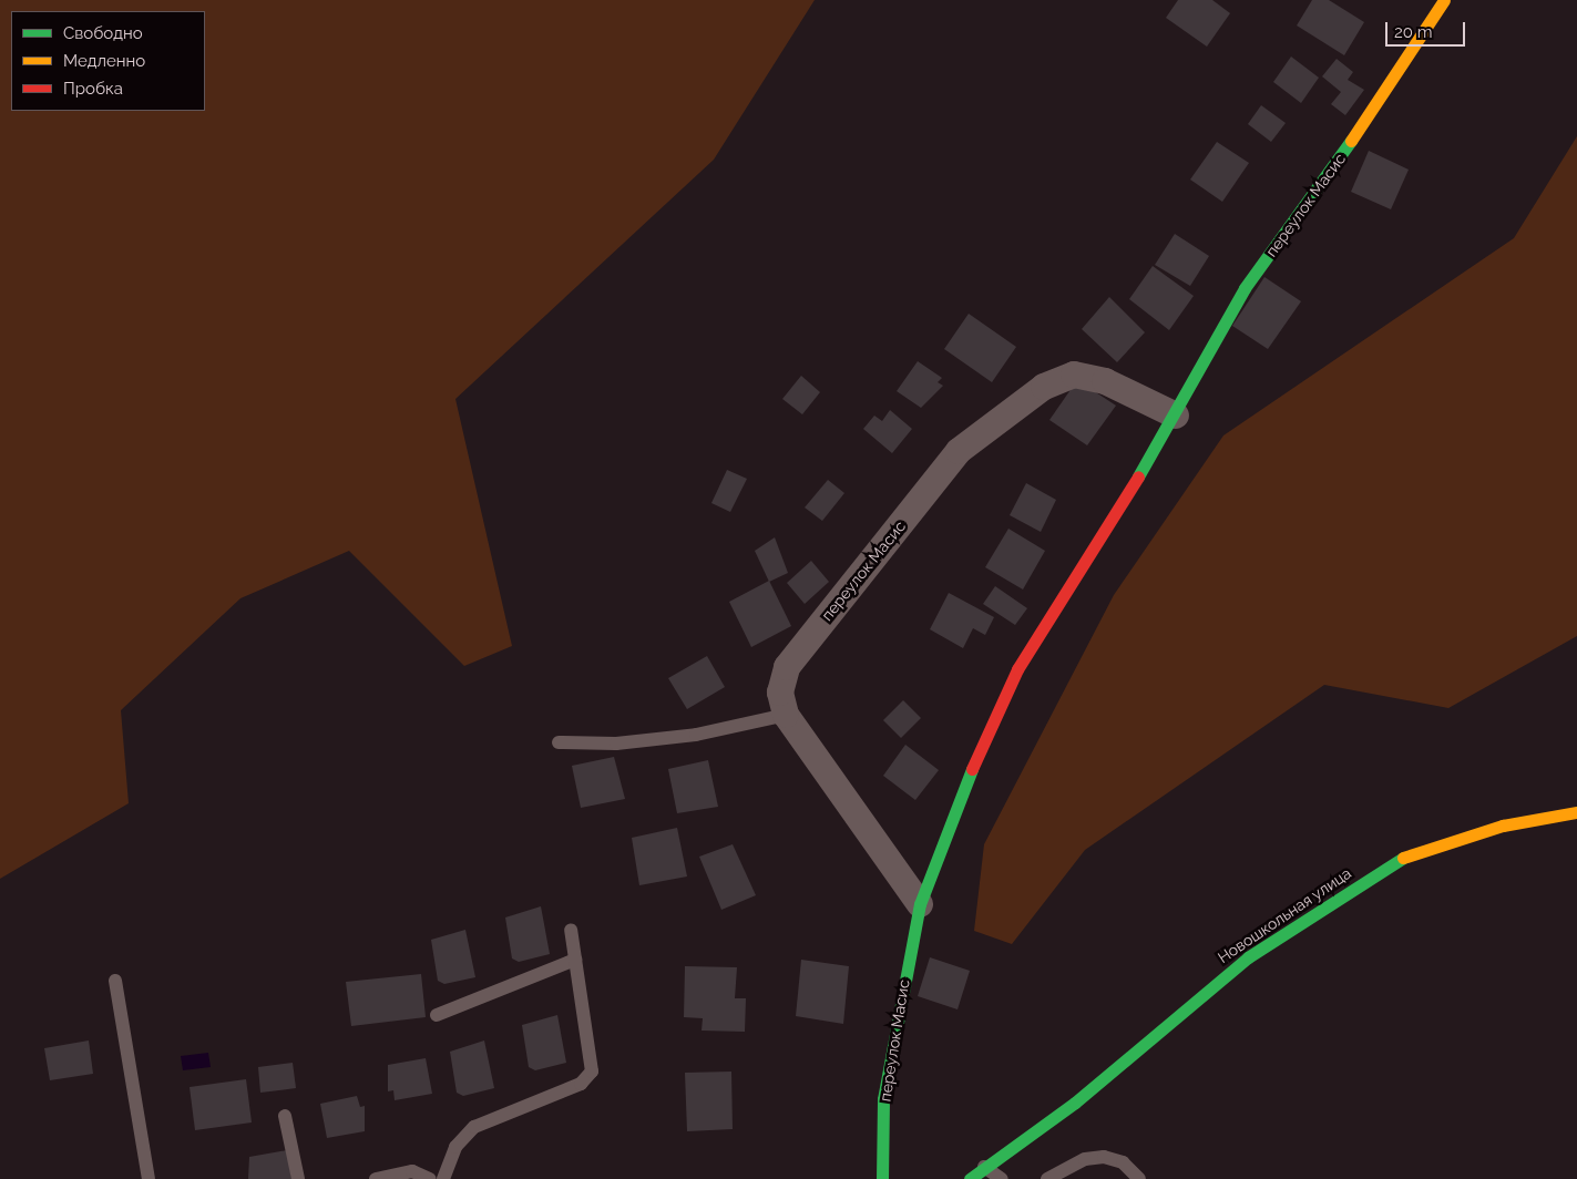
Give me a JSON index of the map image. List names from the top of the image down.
{
  "streets": {
    "street": ["переулок Масис", "Новошкольная улица"]
  },
  "legend": ["Свободно", "Медленно", "Пробка"],
  "scale_bar": "20 m"
}
